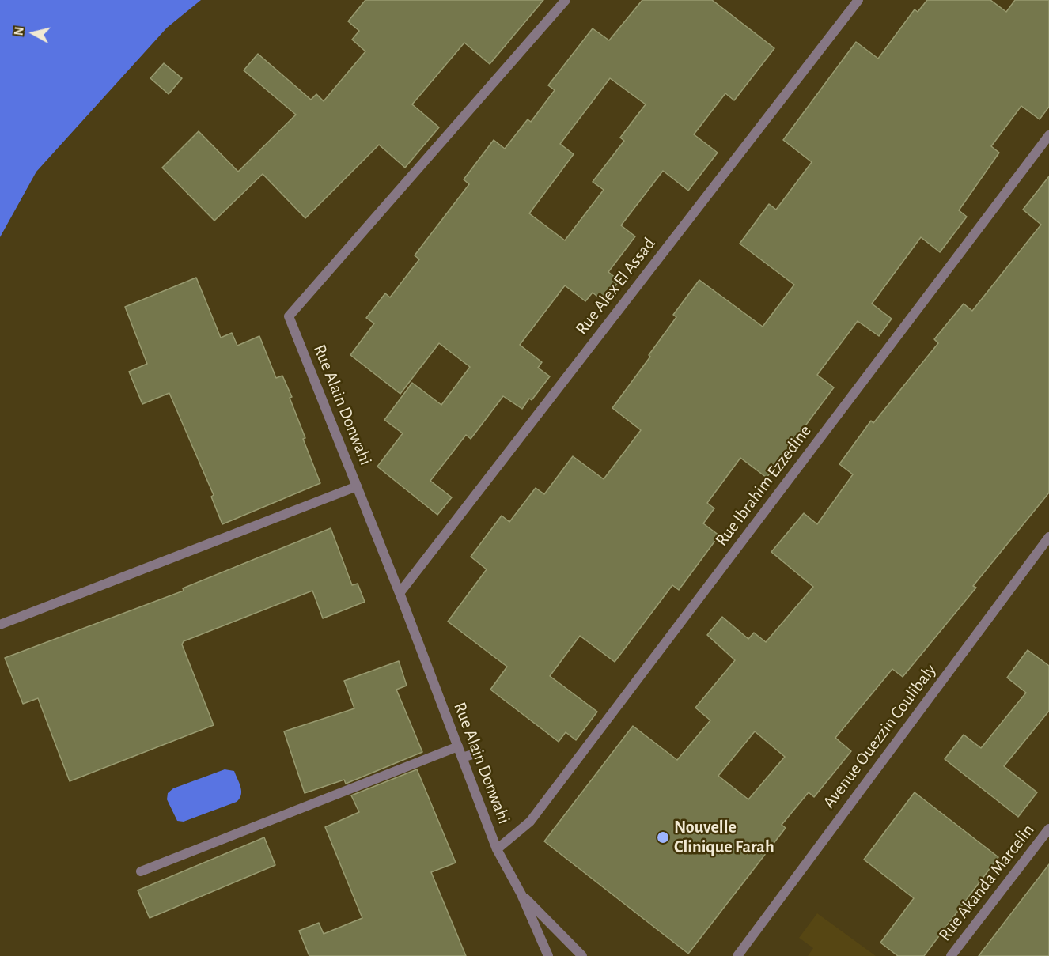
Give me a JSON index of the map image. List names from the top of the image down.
{
  "streets": {
    "street": [
      "Rue Alex El Assad",
      "Rue Alain Donwahi",
      "Rue Ibrahim Ezzedine",
      "Avenue Ouezzin Coulibaly",
      "Rue Akanda Marcelin"
    ]
  },
  "crossings": [
    ["Rue Alex El Assad", "Rue Alain Donwahi"],
    ["Rue Alain Donwahi", "Rue Ibrahim Ezzedine"]
  ],
  "places": ["Nouvelle Clinique Farah"],
  "north": "left"
}
